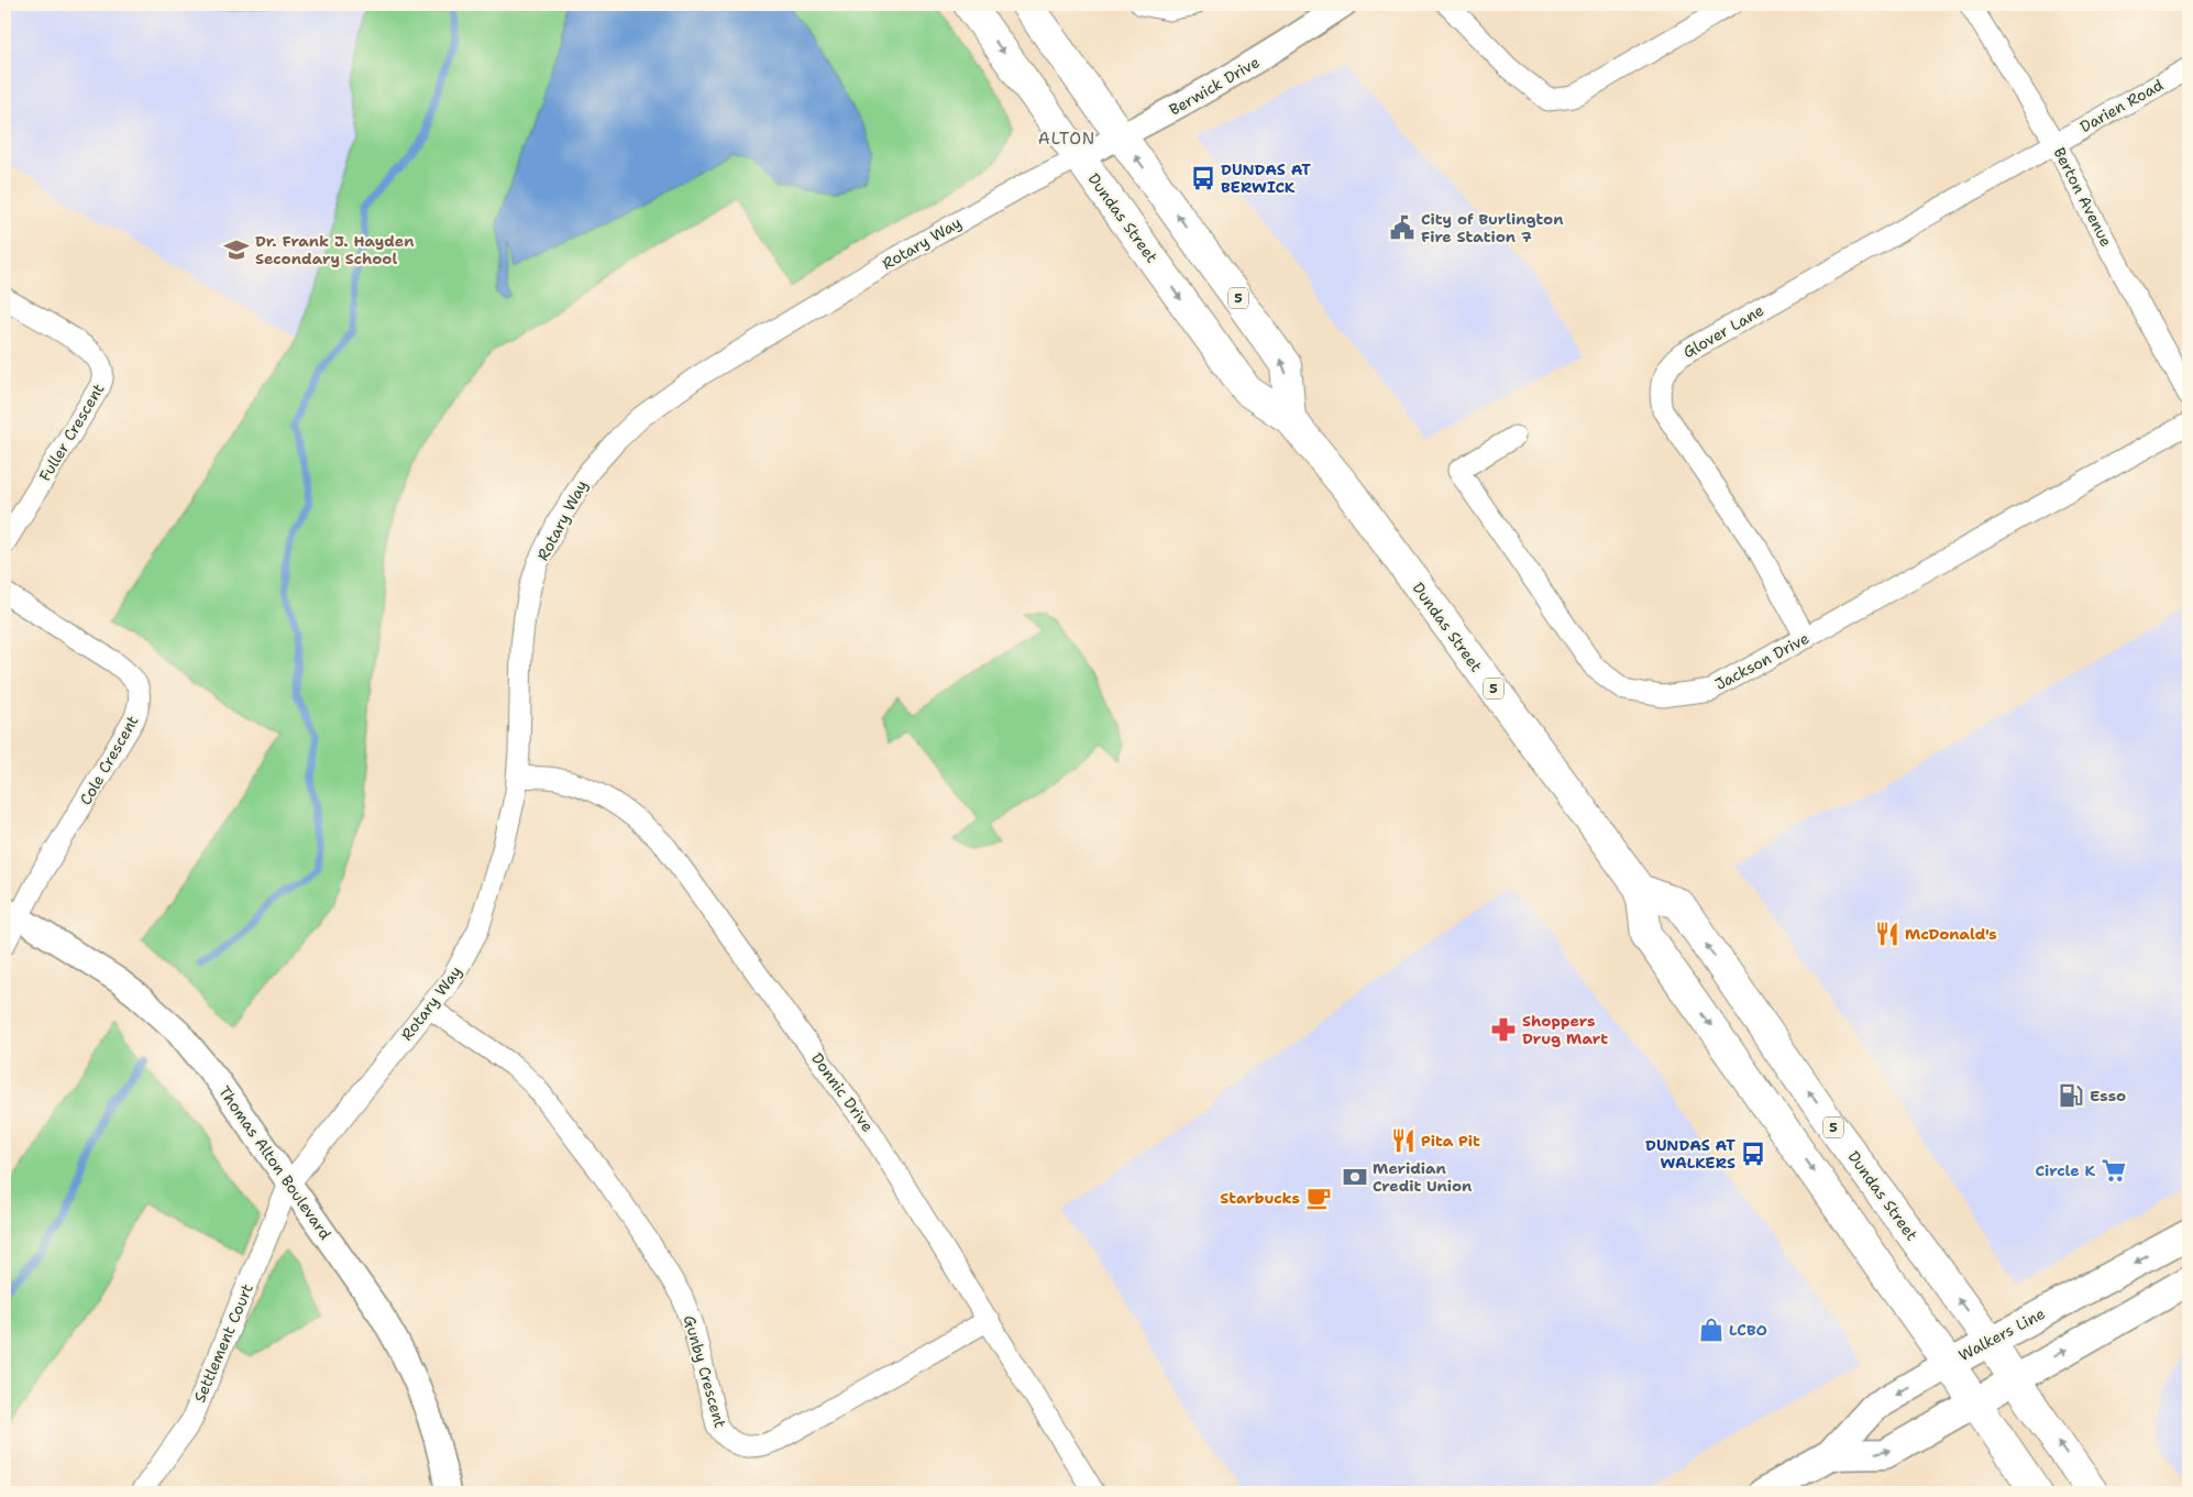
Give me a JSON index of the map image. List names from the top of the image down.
{
  "streets": {
    "main road": ["Dundas Street", "5", "Walkers Line"],
    "street": [
      "Berwick Drive",
      "Darien Road",
      "Berton Avenue",
      "Rotary Way",
      "Glover Lane",
      "Fuller Crescent",
      "Jackson Drive",
      "Cole Crescent",
      "Donnic Drive",
      "Thomas Alton Boulevard",
      "Settlement Court",
      "Gunby Crescent"
    ]
  },
  "crossings": [
    ["Berwick Drive", "Dundas Street"],
    ["Berwick Drive", "Rotary Way"],
    ["Berwick Drive", "5"],
    ["Darien Road", "Berton Avenue"],
    ["Darien Road", "Glover Lane"],
    ["Berton Avenue", "Glover Lane"],
    ["Dundas Street", "Rotary Way"],
    ["Dundas Street", "5"],
    ["Dundas Street", "Walkers Line"],
    ["Rotary Way", "Donnic Drive"],
    ["Rotary Way", "Thomas Alton Boulevard"],
    ["Rotary Way", "Settlement Court"],
    ["Rotary Way", "Gunby Crescent"],
    ["Glover Lane", "Jackson Drive"],
    ["Cole Crescent", "Thomas Alton Boulevard"],
    ["Donnic Drive", "Gunby Crescent"],
    ["Thomas Alton Boulevard", "Settlement Court"]
  ],
  "districts": ["ALTON"],
  "places": {
    "bus stop": ["DUNDAS AT BERWICK", "DUNDAS AT WALKERS"],
    "public building": ["City of Burlington Fire Station 7"],
    "school or university": ["Dr. Frank J. Hayden Secondary School"],
    "restaurant": ["McDonald's", "Pita Pit"],
    "pharmacy": ["Shoppers Drug Mart"],
    "fuel station": ["Esso"],
    "supermarket": ["Circle K"],
    "bank": ["Meridian Credit Union"],
    "cafe": ["Starbucks"],
    "shop": ["LCBO"]
  }
}
